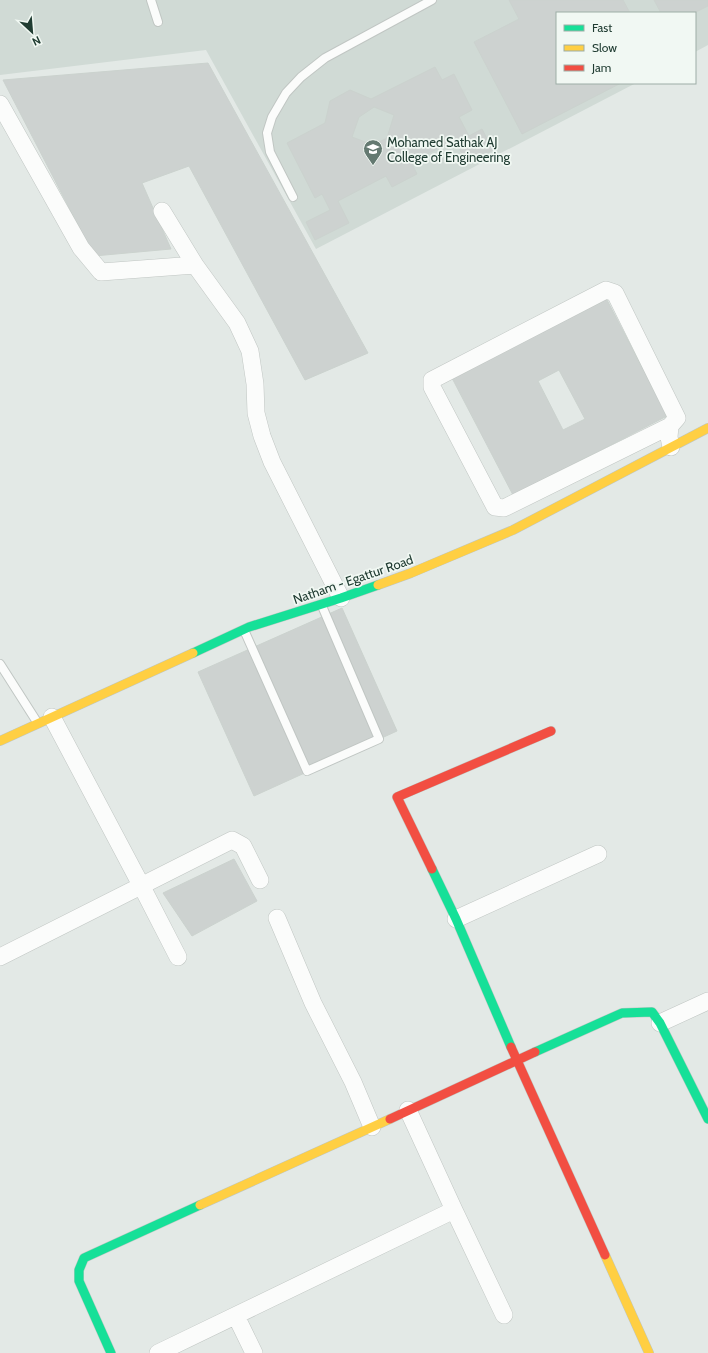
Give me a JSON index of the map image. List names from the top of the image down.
{
  "streets": {
    "street": ["Natham - Egattur Road"]
  },
  "places": {
    "school or university": ["Mohamed Sathak AJ College of Engineering"]
  },
  "legend": ["Fast", "Slow", "Jam"],
  "north": "bottom right"
}
